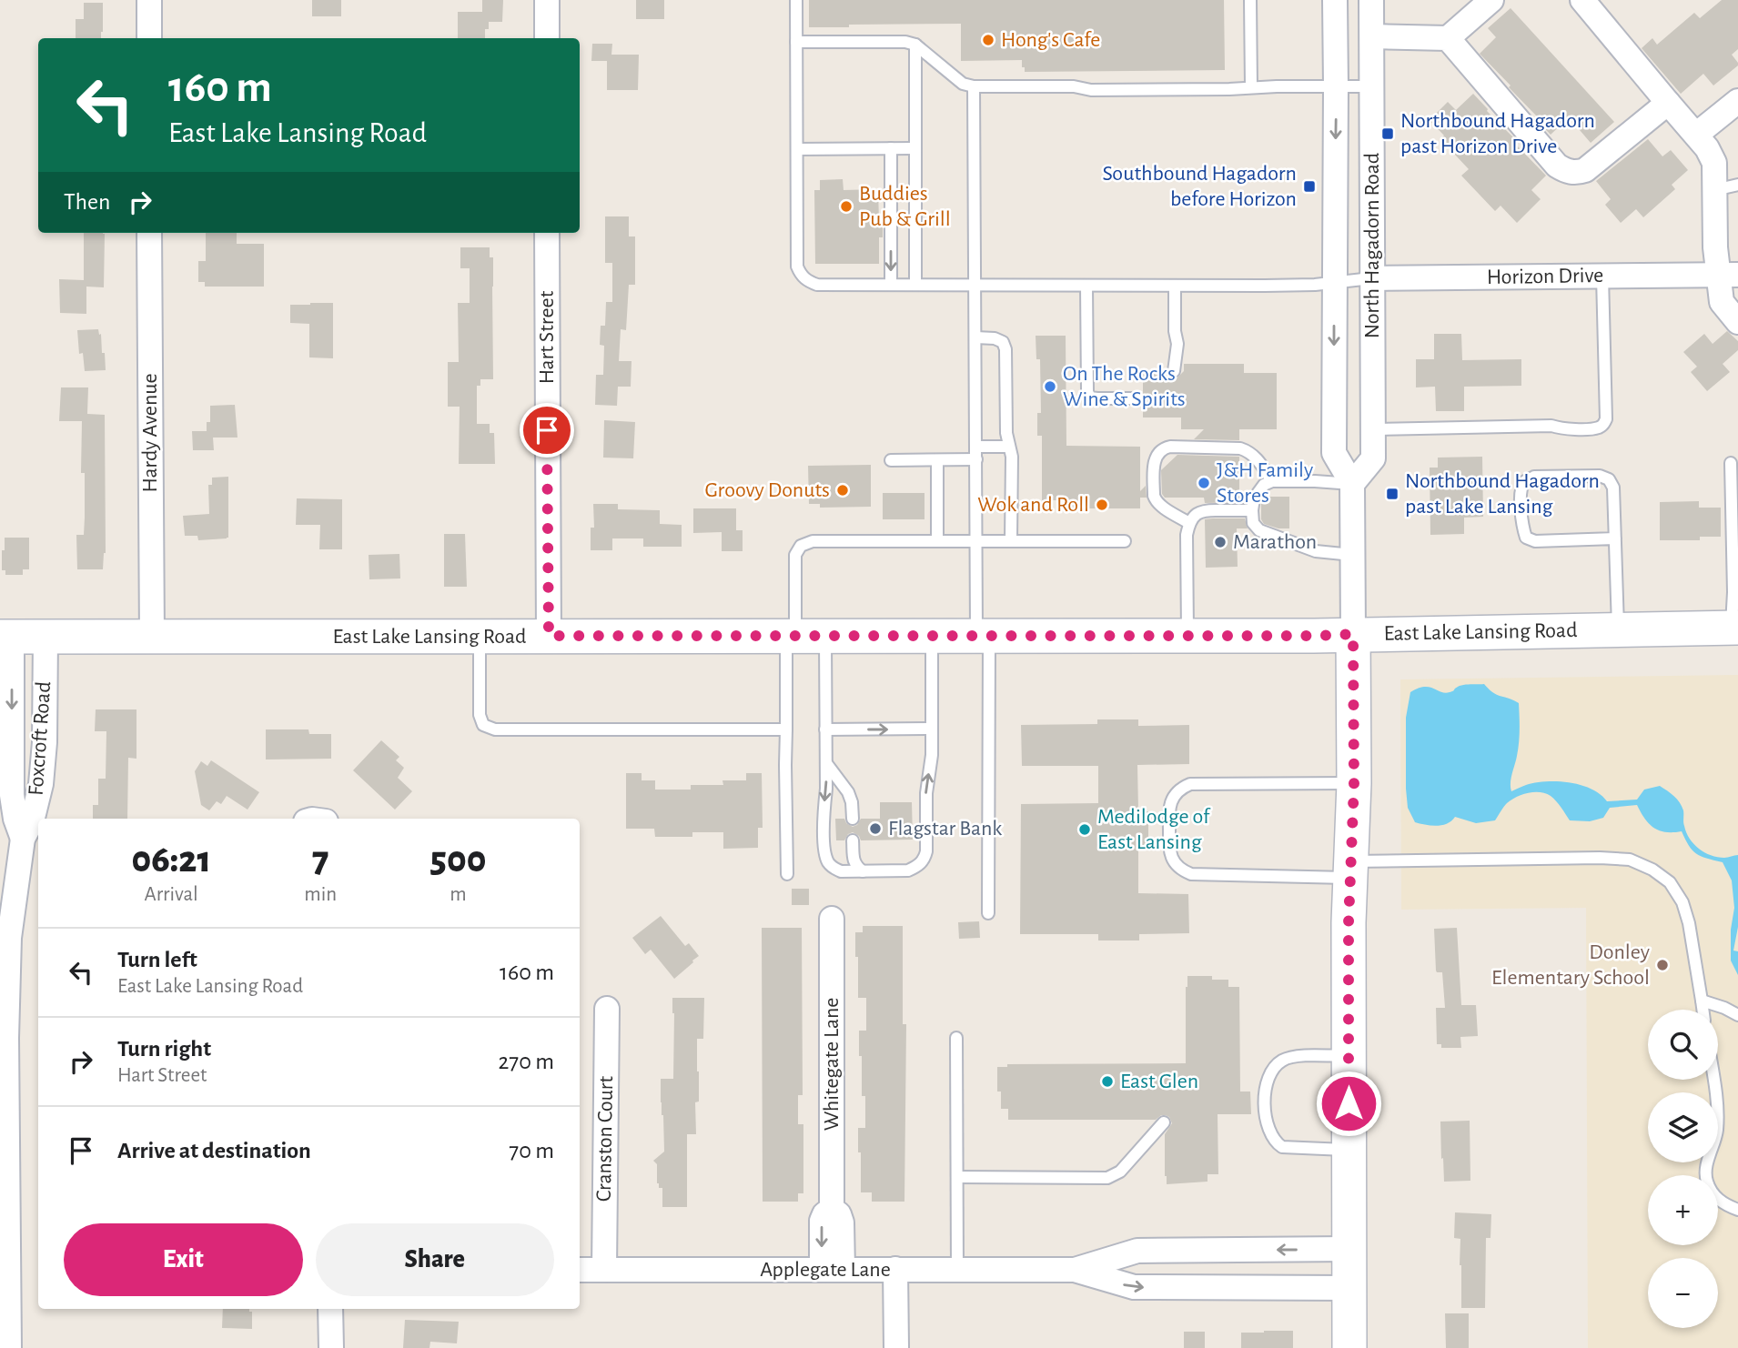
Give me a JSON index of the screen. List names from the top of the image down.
{
  "streets": {
    "main road": ["East Lake Lansing Road"],
    "street": [
      "North Hagadorn Road",
      "Horizon Drive",
      "Hart Street",
      "Hardy Avenue",
      "Foxcroft Road",
      "Whitegate Lane",
      "Cranston Court",
      "Applegate Lane"
    ]
  },
  "crossings": [
    ["North Hagadorn Road", "Horizon Drive"],
    ["Hart Street", "East Lake Lansing Road"],
    ["Hardy Avenue", "East Lake Lansing Road"],
    ["East Lake Lansing Road", "Foxcroft Road"],
    ["Whitegate Lane", "Applegate Lane"],
    ["Cranston Court", "Applegate Lane"]
  ],
  "places": {
    "other": [
      "Hong's Cafe",
      "Buddies Pub & Grill",
      "On The Rocks Wine & Spirits",
      "J&H Family Stores",
      "Groovy Donuts",
      "Wok and Roll",
      "Marathon",
      "Flagstar Bank",
      "Medilodge of East Lansing",
      "Donley Elementary School",
      "East Glen"
    ],
    "transit": ["Northbound Hagadorn past Horizon Drive", "Southbound Hagadorn before Horizon", "Northbound Hagadorn past Lake Lansing"]
  },
  "page": {
    "turn": ["160 m", "East Lake Lansing Road"],
    "then": "Then",
    "eta": [
      "06:21",
      "Arrival",
      "7",
      "min",
      "500",
      "m"
    ],
    "list": [
      {
        "name": "Turn left",
        "note": "East Lake Lansing Road",
        "value": "160 m"
      },
      {
        "name": "Turn right",
        "note": "Hart Street",
        "value": "270 m"
      },
      {
        "name": "Arrive at destination",
        "value": "70 m"
      }
    ],
    "map_buttons": ["+", "−"],
    "buttons": ["Exit", "Share"]
  }
}
